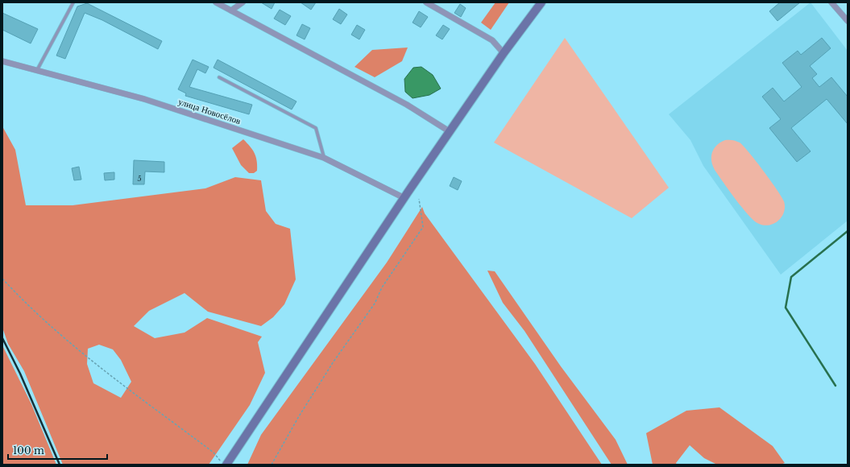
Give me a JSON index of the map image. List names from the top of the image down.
{
  "streets": {
    "street": ["улица Новосёлов"]
  },
  "house_numbers": ["5"],
  "scale_bar": "100 m"
}
